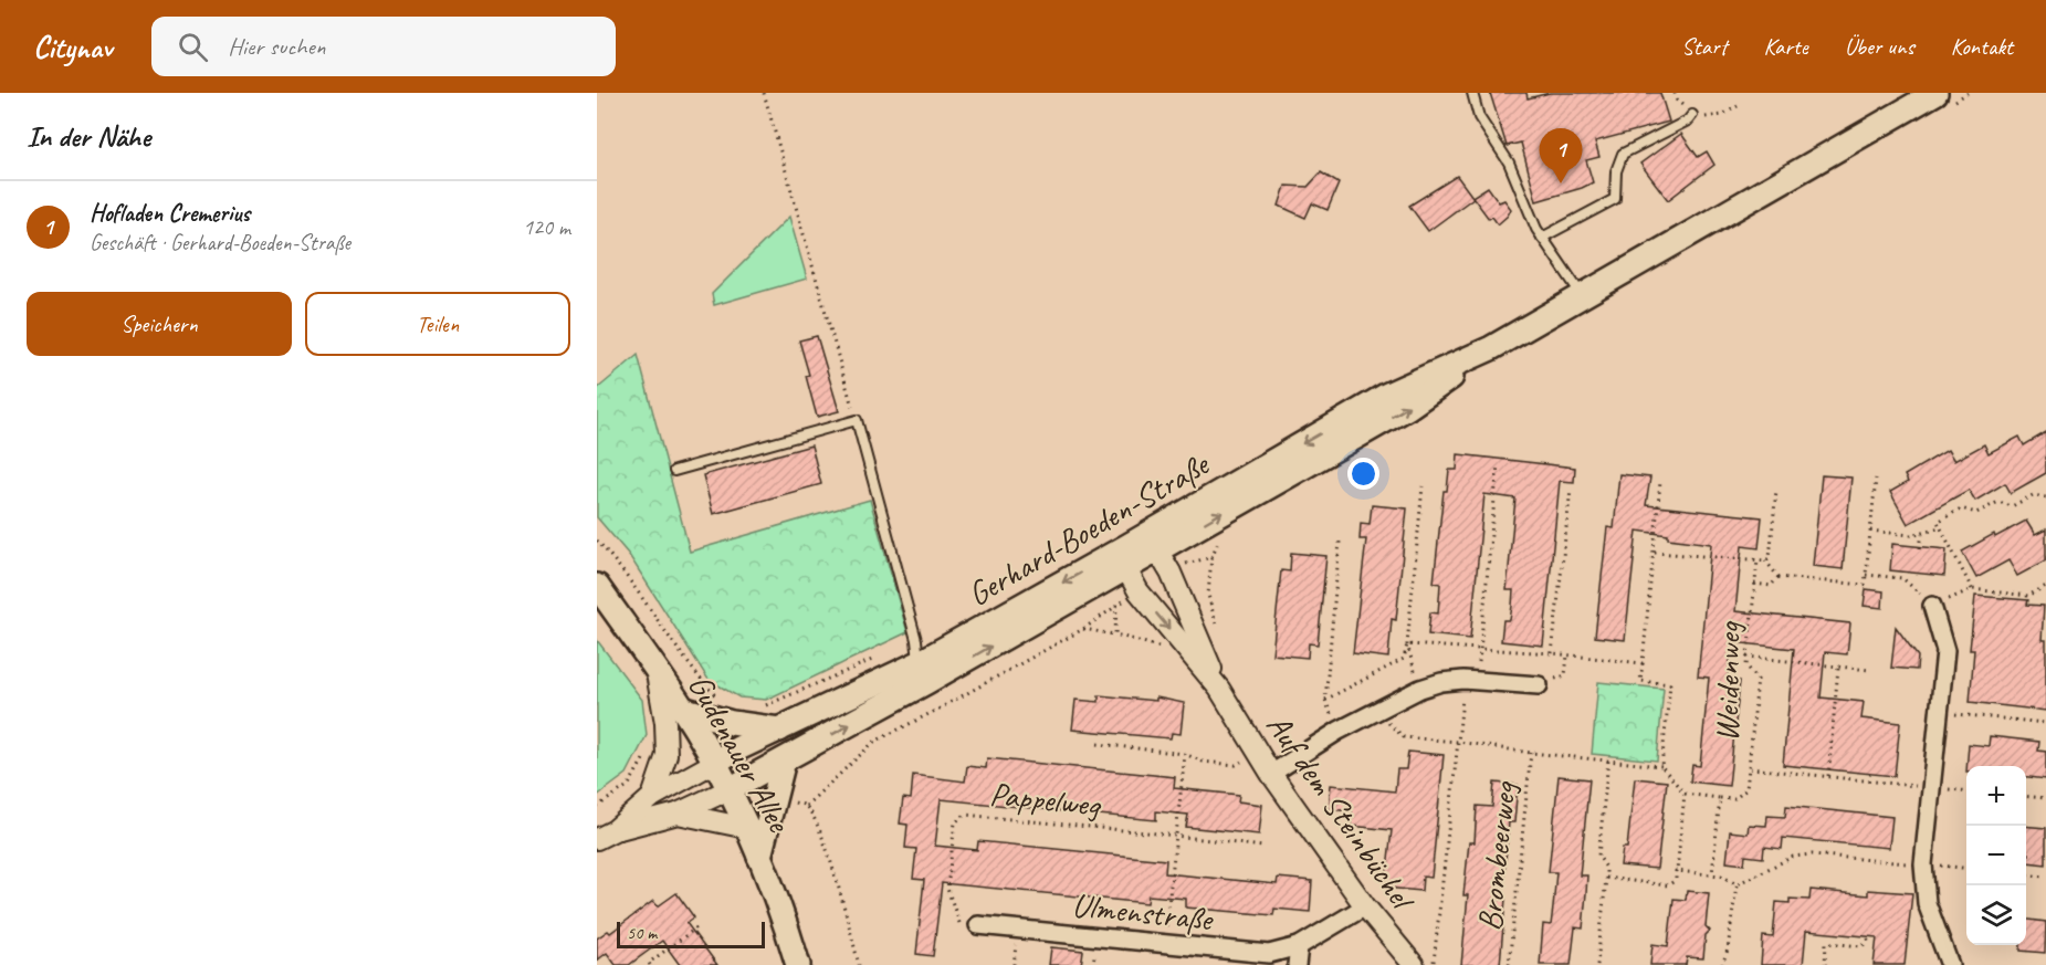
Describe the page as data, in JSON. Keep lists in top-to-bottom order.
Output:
{
  "streets": {
    "main road": ["Gerhard-Boeden-Straße", "Gudenauer Allee"],
    "street": ["Auf dem Steinbüchel", "Ulmenstraße"],
    "path": ["Weidenweg", "Pappelweg", "Brombeerweg"]
  },
  "crossings": [
    ["Gerhard-Boeden-Straße", "Gudenauer Allee"],
    ["Gerhard-Boeden-Straße", "Auf dem Steinbüchel"],
    ["Weidenweg", "Brombeerweg"],
    ["Pappelweg", "Auf dem Steinbüchel"],
    ["Pappelweg", "Ulmenstraße"],
    ["Auf dem Steinbüchel", "Ulmenstraße"]
  ],
  "scale_bar": "50 m",
  "page": {
    "header": "Citynav",
    "search": "Hier suchen",
    "nav": [
      "Start",
      "Karte",
      "Über uns",
      "Kontakt"
    ],
    "heading": "In der Nähe",
    "pins": "1",
    "list": [
      {
        "mark": "1",
        "name": "Hofladen Cremerius",
        "note": "Geschäft · Gerhard-Boeden-Straße",
        "value": "120 m"
      }
    ],
    "buttons": ["Speichern", "Teilen"],
    "map_buttons": ["+", "−"],
    "scale": "50 m"
  }
}
